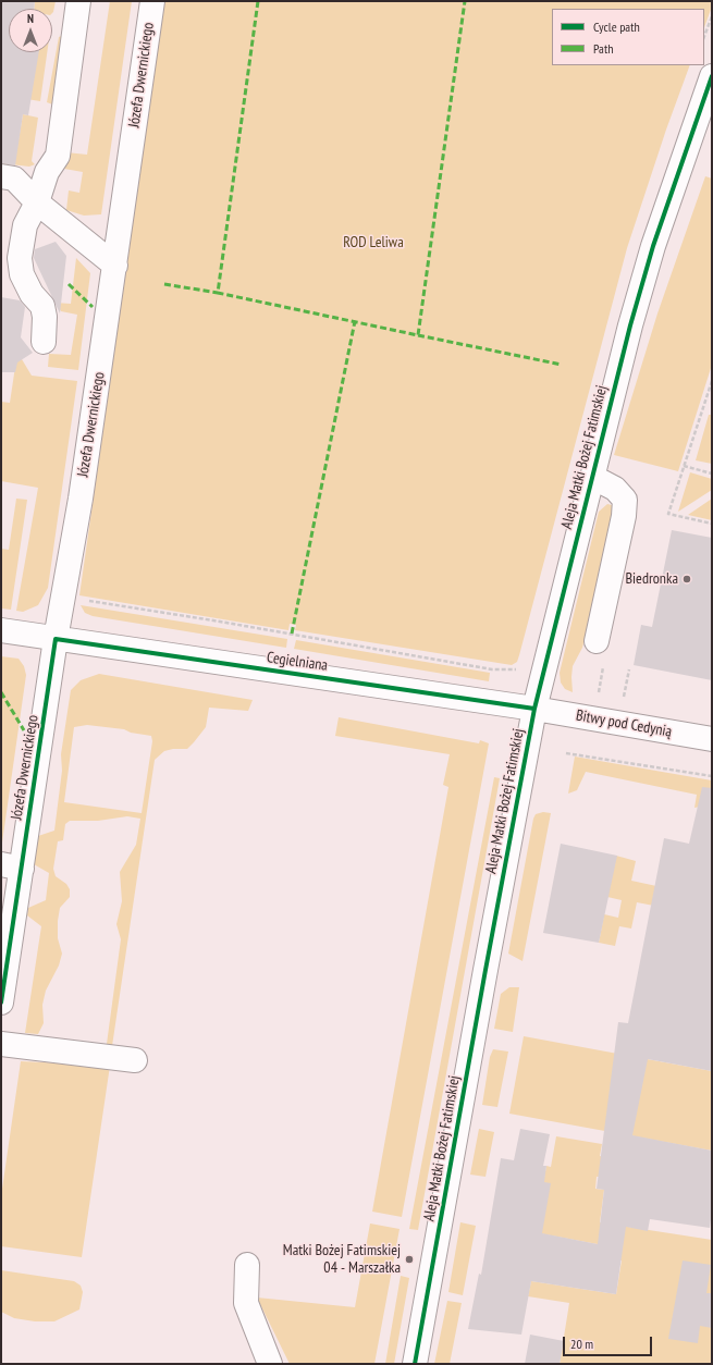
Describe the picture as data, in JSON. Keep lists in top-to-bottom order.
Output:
{
  "streets": {
    "street": [
      "Józefa Dwernickiego",
      "Aleja Matki Bożej Fatimskiej",
      "Cegielniana",
      "Bitwy pod Cedynią"
    ]
  },
  "crossings": [
    ["Józefa Dwernickiego", "Cegielniana"],
    ["Aleja Matki Bożej Fatimskiej", "Cegielniana"],
    ["Aleja Matki Bożej Fatimskiej", "Bitwy pod Cedynią"],
    ["Cegielniana", "Bitwy pod Cedynią"]
  ],
  "parks": ["ROD Leliwa"],
  "places": ["Biedronka", "Matki Bożej Fatimskiej 04 - Marszałka"],
  "legend": ["Cycle path", "Path"],
  "scale_bar": "20 m",
  "north": "top"
}
